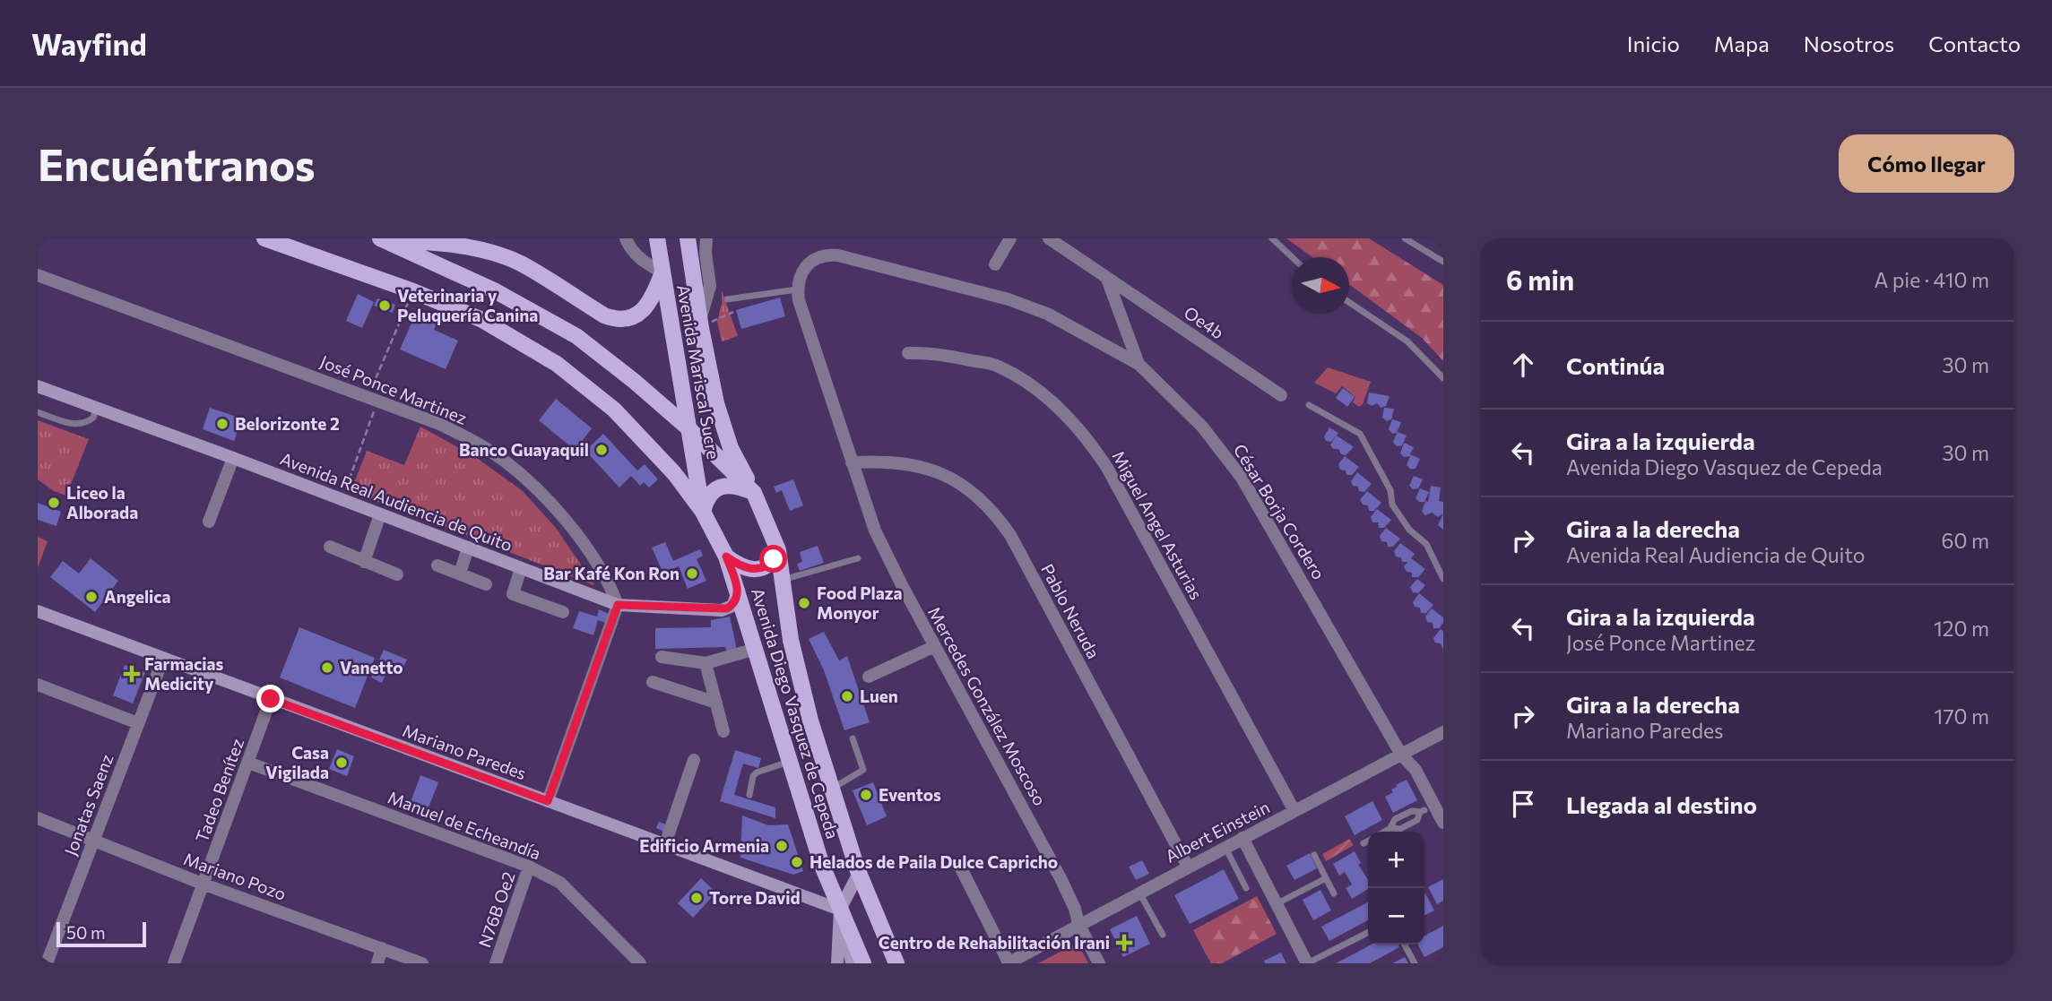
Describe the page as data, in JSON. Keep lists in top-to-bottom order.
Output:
{
  "streets": {
    "main road": [
      "Avenida Mariscal Sucre",
      "Avenida Real Audiencia de Quito",
      "Avenida Diego Vasquez de Cepeda",
      "Mariano Paredes"
    ],
    "street": [
      "Oe4b",
      "José Ponce Martinez",
      "César Borja Cordero",
      "Miguel Angel Asturias",
      "Pablo Neruda",
      "Mercedes González Moscoso",
      "Tadeo Benítez",
      "Jonatas Saenz",
      "Manuel de Echeandía",
      "Albert Einstein",
      "Mariano Pozo",
      "N76B Oe2"
    ]
  },
  "crossings": [
    ["Avenida Mariscal Sucre", "Avenida Diego Vasquez de Cepeda"],
    ["José Ponce Martinez", "Avenida Real Audiencia de Quito"],
    ["Avenida Real Audiencia de Quito", "Avenida Diego Vasquez de Cepeda"],
    ["César Borja Cordero", "Albert Einstein"],
    ["Miguel Angel Asturias", "Albert Einstein"],
    ["Pablo Neruda", "Mercedes González Moscoso"],
    ["Pablo Neruda", "Albert Einstein"],
    ["Mercedes González Moscoso", "Albert Einstein"],
    ["Avenida Diego Vasquez de Cepeda", "Mariano Paredes"],
    ["Mariano Paredes", "Tadeo Benítez"],
    ["Mariano Paredes", "Jonatas Saenz"],
    ["Tadeo Benítez", "Manuel de Echeandía"],
    ["Tadeo Benítez", "Mariano Pozo"],
    ["Jonatas Saenz", "Mariano Pozo"],
    ["Manuel de Echeandía", "N76B Oe2"]
  ],
  "places": {
    "other": [
      "Veterinaria y Peluquería Canina",
      "Belorizonte 2",
      "Banco Guayaquil",
      "Liceo la Alborada",
      "Bar Kafé Kon Ron",
      "Angelica",
      "Food Plaza Monyor",
      "Vanetto",
      "Luen",
      "Casa Vigilada",
      "Eventos",
      "Edificio Armenia",
      "Helados de Paila Dulce Capricho",
      "Torre David"
    ],
    "health": ["Farmacias Medicity", "Centro de Rehabilitación Irani"]
  },
  "scale_bar": "50 m",
  "north": "right",
  "page": {
    "header": "Wayfind",
    "nav": [
      "Inicio",
      "Mapa",
      "Nosotros",
      "Contacto"
    ],
    "buttons": "Cómo llegar",
    "title": "Encuéntranos",
    "heading": ["6 min", "A pie · 410 m"],
    "list": [
      ["Continúa", "30 m"],
      ["Gira a la izquierda", "Avenida Diego Vasquez de Cepeda", "30 m"],
      ["Gira a la derecha", "Avenida Real Audiencia de Quito", "60 m"],
      ["Gira a la izquierda", "José Ponce Martinez", "120 m"],
      ["Gira a la derecha", "Mariano Paredes", "170 m"],
      "Llegada al destino"
    ],
    "map_buttons": ["+", "−"],
    "scale": "50 m"
  }
}
